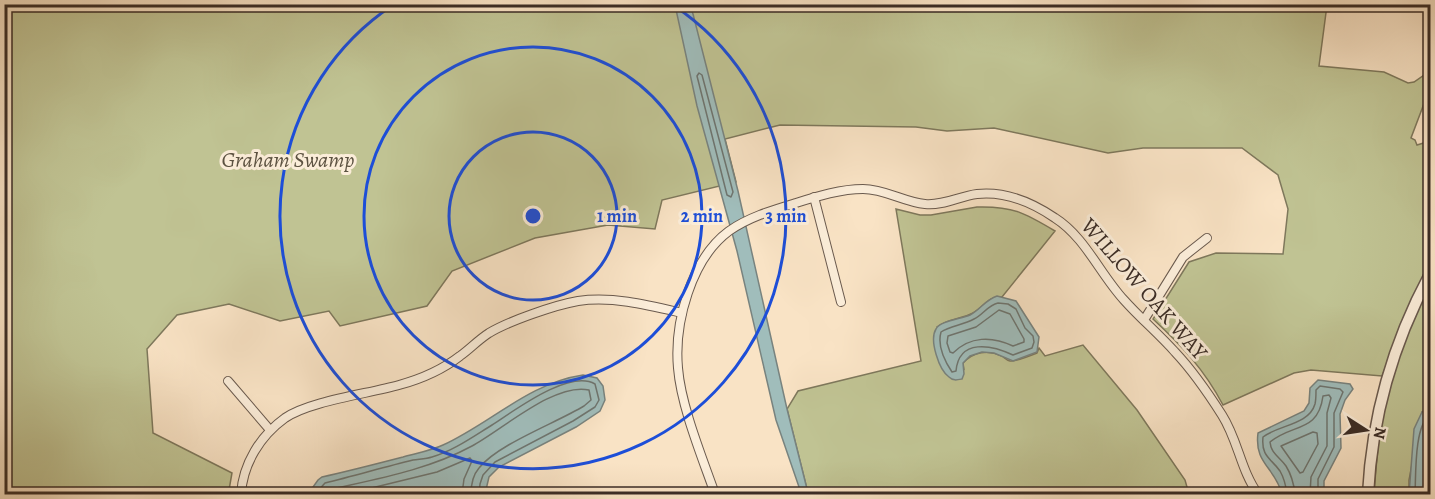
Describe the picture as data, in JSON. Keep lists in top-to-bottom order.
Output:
{
  "streets": {
    "street": ["WILLOW OAK WAY"]
  },
  "parks": ["Graham Swamp"],
  "north": "right",
  "rings": ["1 min", "2 min", "3 min"]
}
